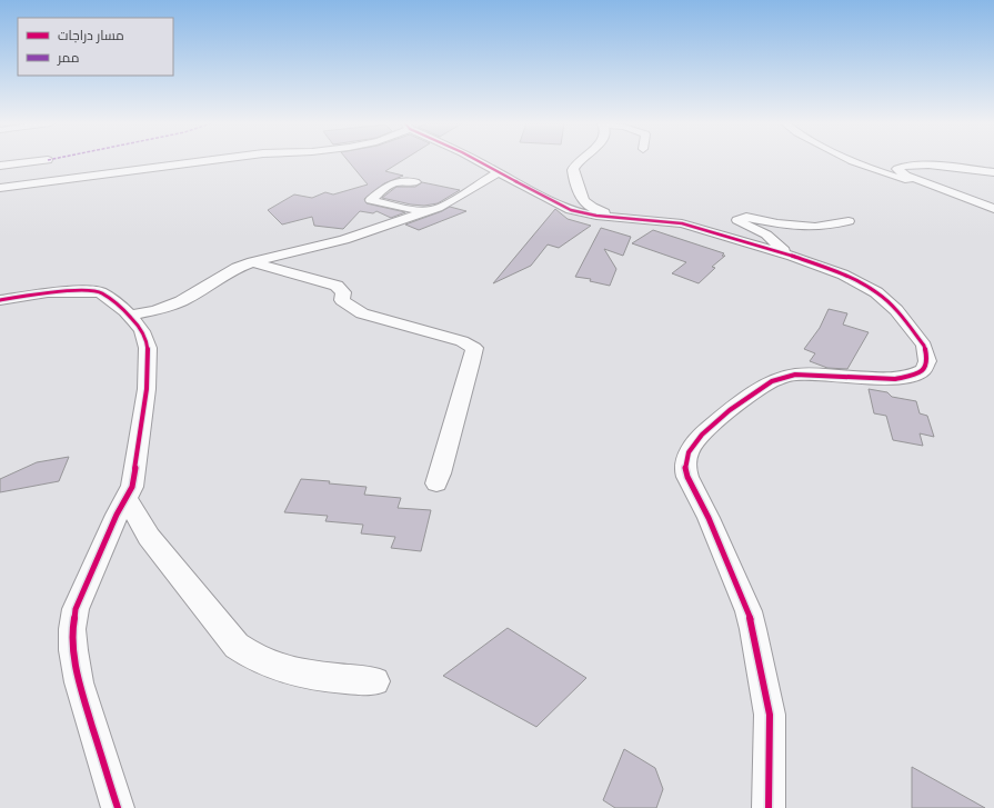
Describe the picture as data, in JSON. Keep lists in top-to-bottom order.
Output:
{
  "legend": ["مسار دراجات", "ممر"]
}
